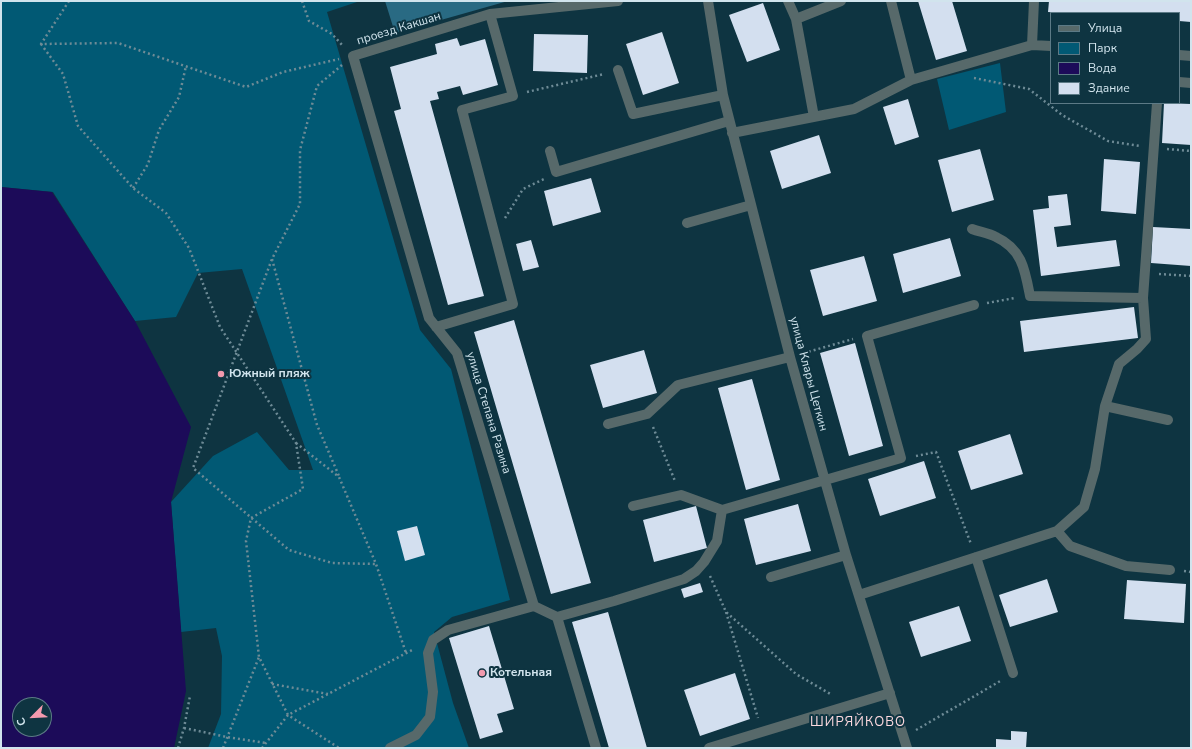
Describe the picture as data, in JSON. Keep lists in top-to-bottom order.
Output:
{
  "streets": {
    "street": ["проезд Какшан", "улица Клары Цеткин", "улица Степана Разина"]
  },
  "crossings": [
    ["проезд Какшан", "улица Степана Разина"]
  ],
  "districts": ["ШИРЯЙКОВО"],
  "places": ["Южный пляж", "Котельная"],
  "legend": [
    "Улица",
    "Парк",
    "Вода",
    "Здание"
  ],
  "north": "bottom left"
}
